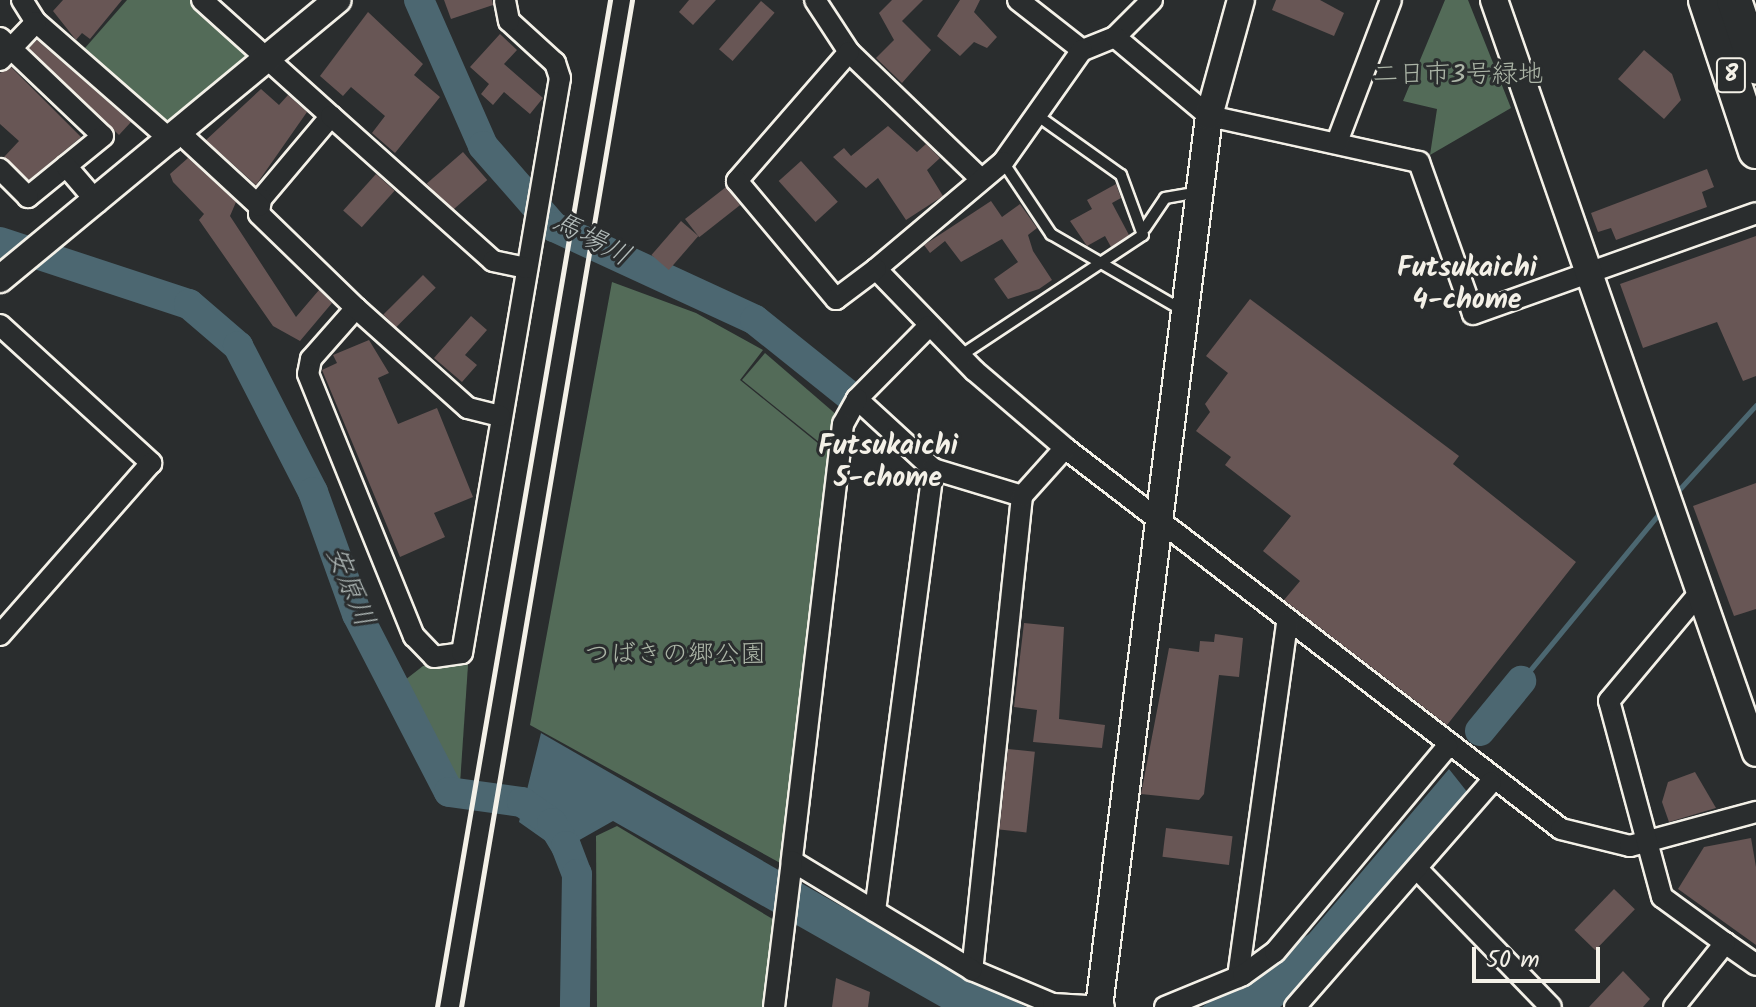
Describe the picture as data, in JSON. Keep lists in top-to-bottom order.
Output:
{
  "streets": {
    "highway": ["8"]
  },
  "districts": ["Futsukaichi 4-chome", "Futsukaichi 5-chome"],
  "water": ["馬場川", "安原川"],
  "parks": ["二日市3号緑地", "つばきの郷公園"],
  "scale_bar": "50 m"
}
